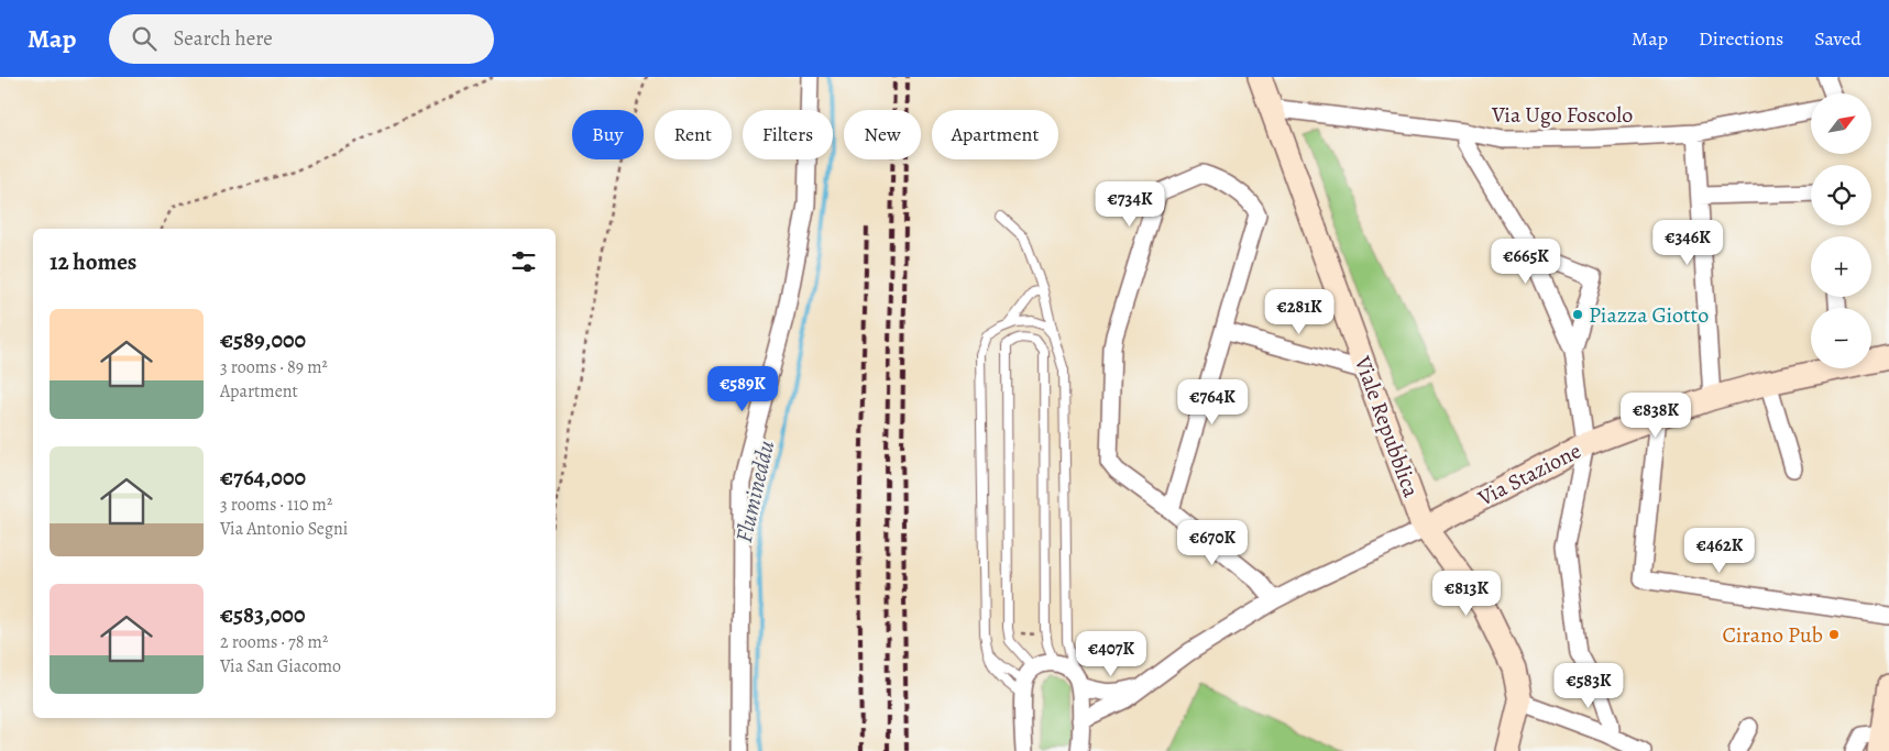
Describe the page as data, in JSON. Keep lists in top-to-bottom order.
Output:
{
  "streets": {
    "main road": ["Viale Repubblica", "Via Stazione"],
    "street": ["Via Ugo Foscolo"]
  },
  "crossings": [
    ["Via Ugo Foscolo", "Viale Repubblica"],
    ["Viale Repubblica", "Via Stazione"]
  ],
  "water": ["Flumineddu"],
  "places": ["Piazza Giotto", "Cirano Pub"],
  "north": "top right",
  "page": {
    "header": "Map",
    "search": "Search here",
    "nav": ["Map", "Directions", "Saved"],
    "map_buttons": ["+", "−"],
    "chip": [
      "Buy",
      "Rent",
      "Filters",
      "New",
      "Apartment"
    ],
    "price": [
      "€734K",
      "€346K",
      "€665K",
      "€281K",
      "€589K",
      "€764K",
      "€838K",
      "€670K",
      "€462K",
      "€813K",
      "€407K",
      "€583K"
    ],
    "heading": "12 homes",
    "list": [
      {
        "name": "€589,000",
        "note": "3 rooms · 89 m² · Apartment"
      },
      {
        "name": "€764,000",
        "note": "3 rooms · 110 m² · Via Antonio Segni"
      },
      {
        "name": "€583,000",
        "note": "2 rooms · 78 m² · Via San Giacomo"
      }
    ]
  }
}
